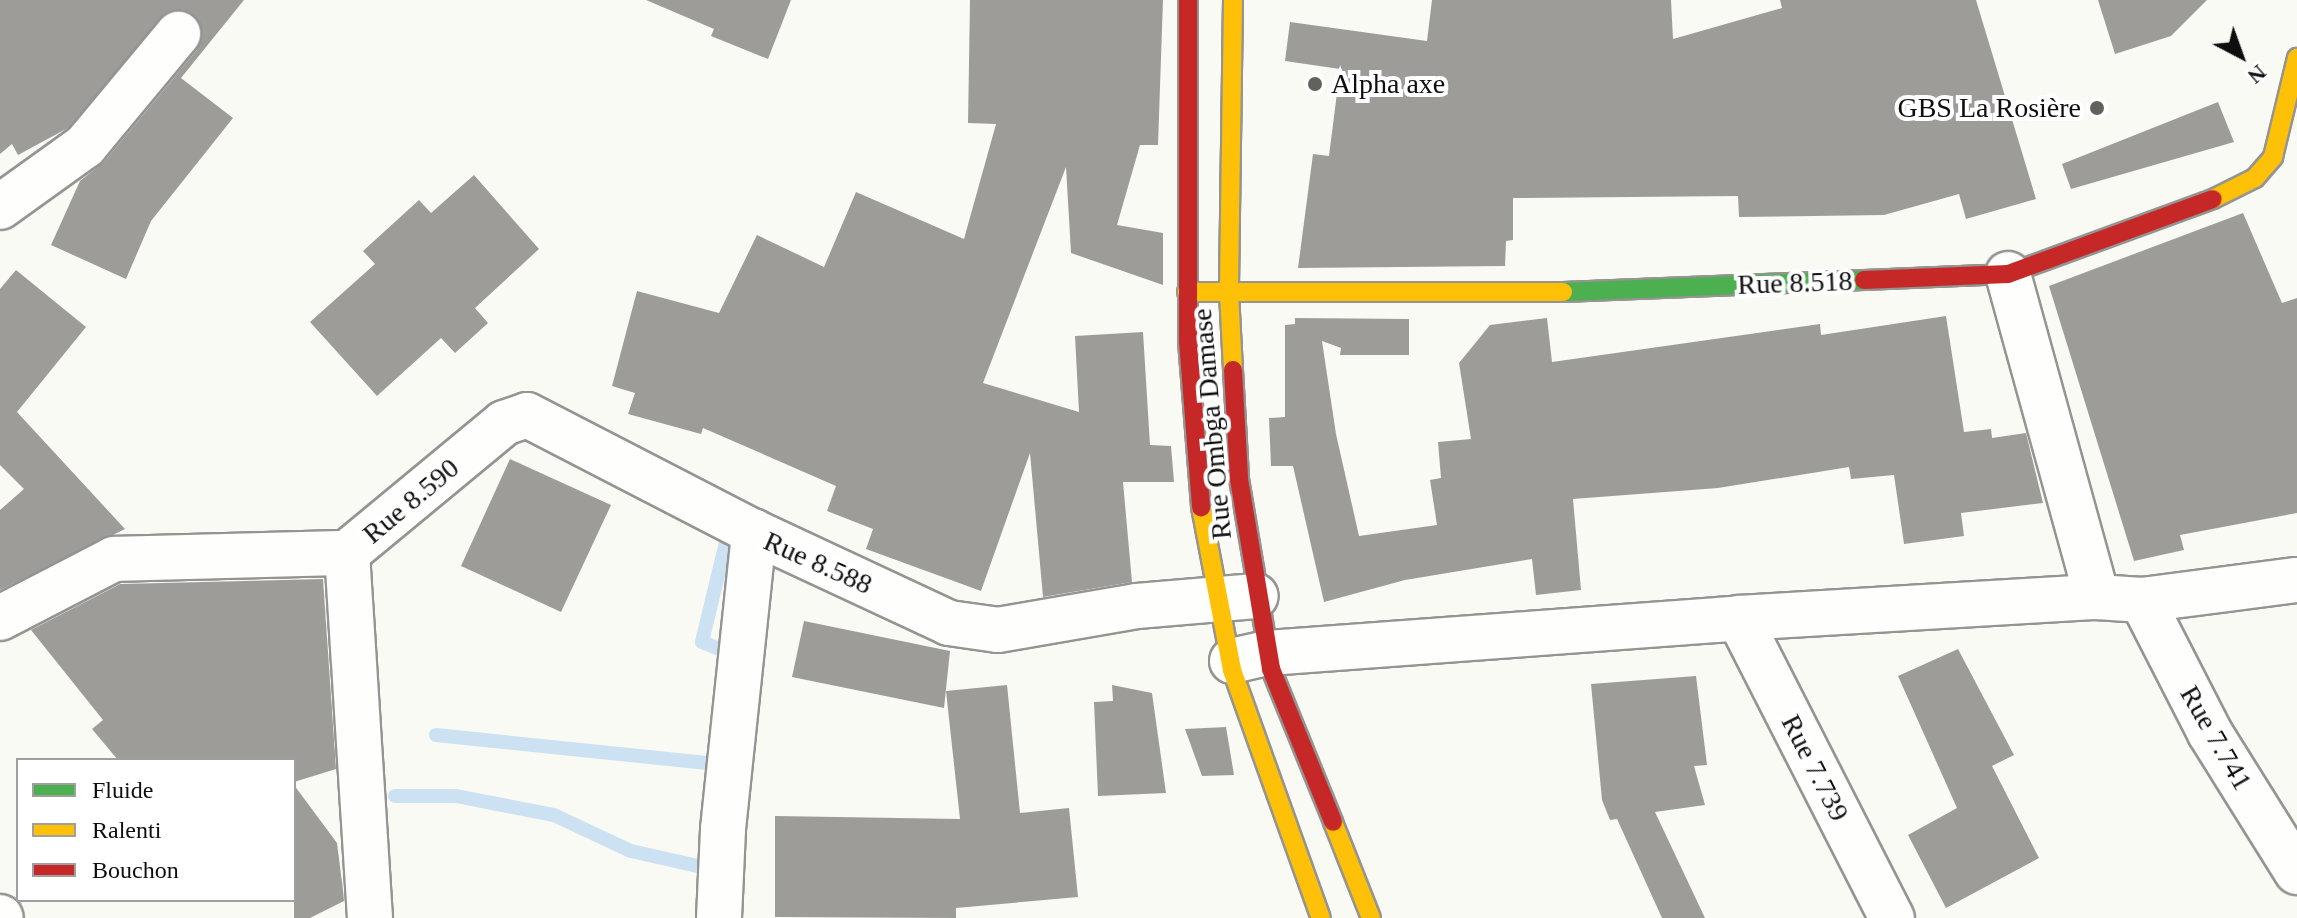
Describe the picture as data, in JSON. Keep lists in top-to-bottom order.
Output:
{
  "streets": {
    "main road": ["Rue 8.518", "Rue Ombga Damase"],
    "street": [
      "Rue 8.590",
      "Rue 8.588",
      "Rue 7.741",
      "Rue 7.739"
    ]
  },
  "crossings": [
    ["Rue 8.518", "Rue Ombga Damase"],
    ["Rue Ombga Damase", "Rue 8.588"],
    ["Rue 8.590", "Rue 8.588"]
  ],
  "places": ["Alpha axe", "GBS La Rosière"],
  "legend": ["Fluide", "Ralenti", "Bouchon"],
  "north": "bottom right"
}
